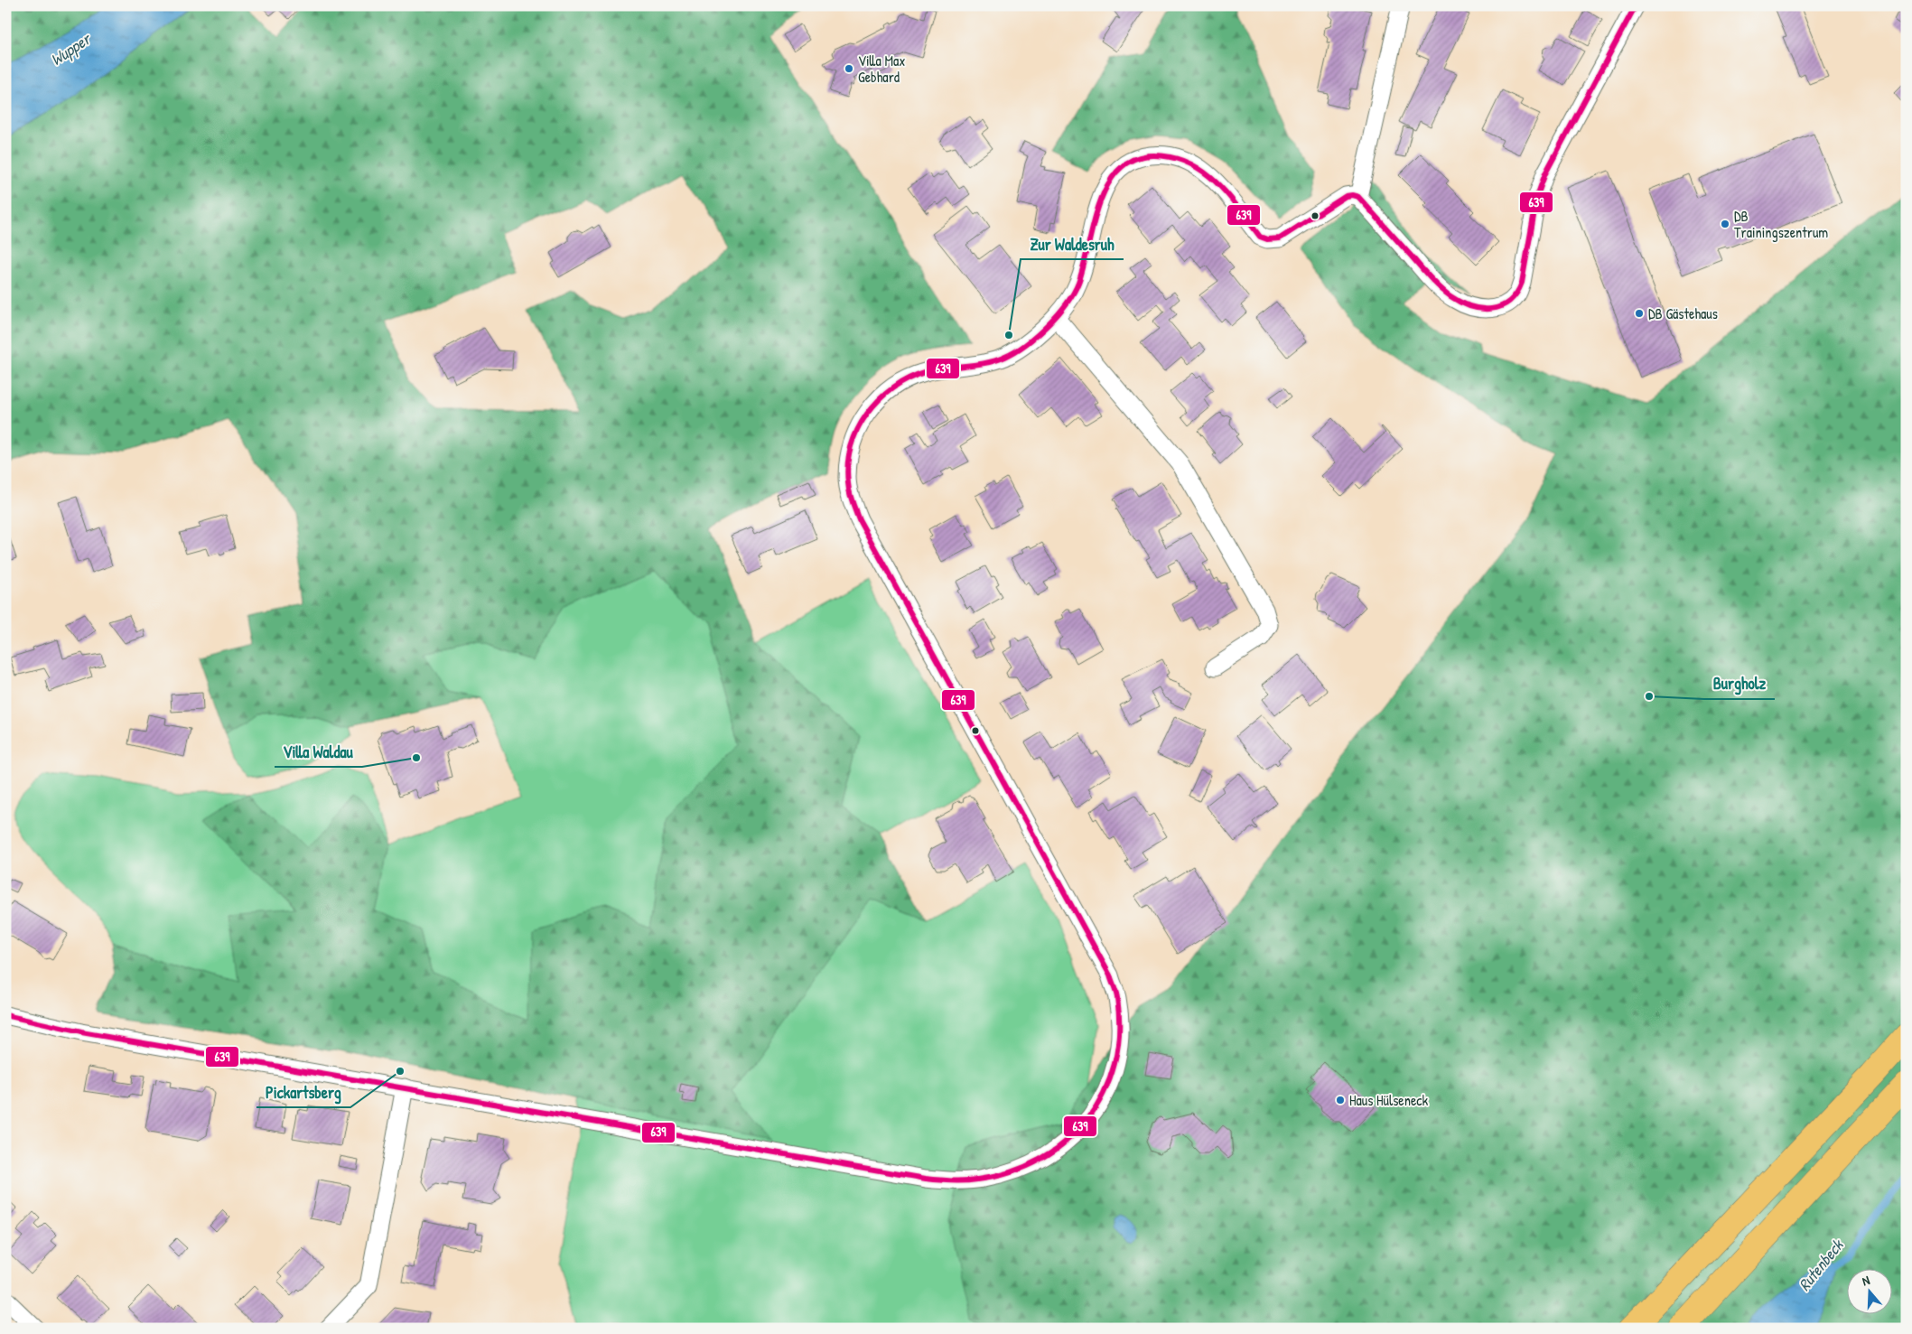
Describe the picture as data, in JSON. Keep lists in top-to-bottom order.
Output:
{
  "water": ["Wupper", "Rutenbeck"],
  "places": [
    "Villa Max Gebhard",
    "DB Trainingszentrum",
    "DB Gästehaus",
    "Zur Waldesruh",
    "Burgholz",
    "Villa Waldau",
    "Pickartsberg",
    "Haus Hülseneck"
  ],
  "lines": ["transit line 639"],
  "north": "top"
}
